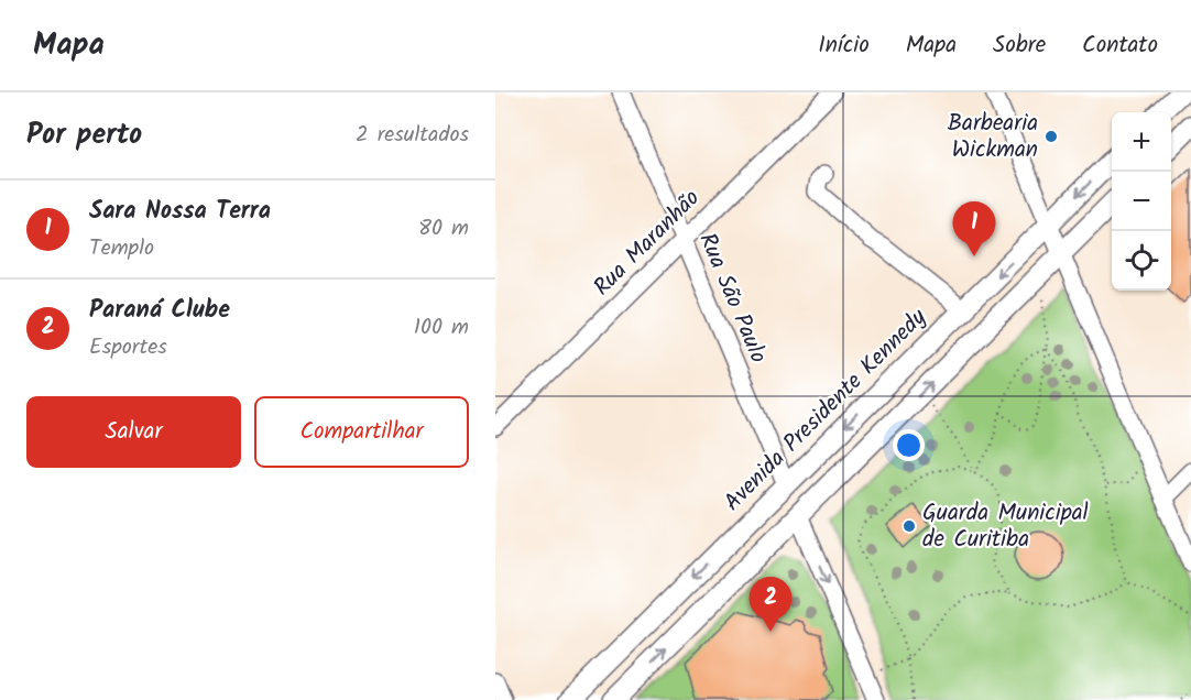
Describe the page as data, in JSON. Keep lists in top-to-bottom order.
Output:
{
  "streets": {
    "main road": ["Avenida Presidente Kennedy"],
    "street": ["Rua Maranhão", "Rua São Paulo"]
  },
  "crossings": [
    ["Rua Maranhão", "Rua São Paulo"],
    ["Rua São Paulo", "Avenida Presidente Kennedy"]
  ],
  "places": ["Barbearia Wickman", "Guarda Municipal de Curitiba"],
  "page": {
    "header": "Mapa",
    "nav": [
      "Início",
      "Mapa",
      "Sobre",
      "Contato"
    ],
    "heading": ["Por perto", "2 resultados"],
    "map_buttons": ["+", "−"],
    "list": [
      {
        "mark": "1",
        "name": "Sara Nossa Terra",
        "note": "Templo",
        "value": "80 m"
      },
      {
        "mark": "2",
        "name": "Paraná Clube",
        "note": "Esportes",
        "value": "100 m"
      }
    ],
    "pins": ["1", "2"],
    "buttons": ["Salvar", "Compartilhar"]
  }
}
